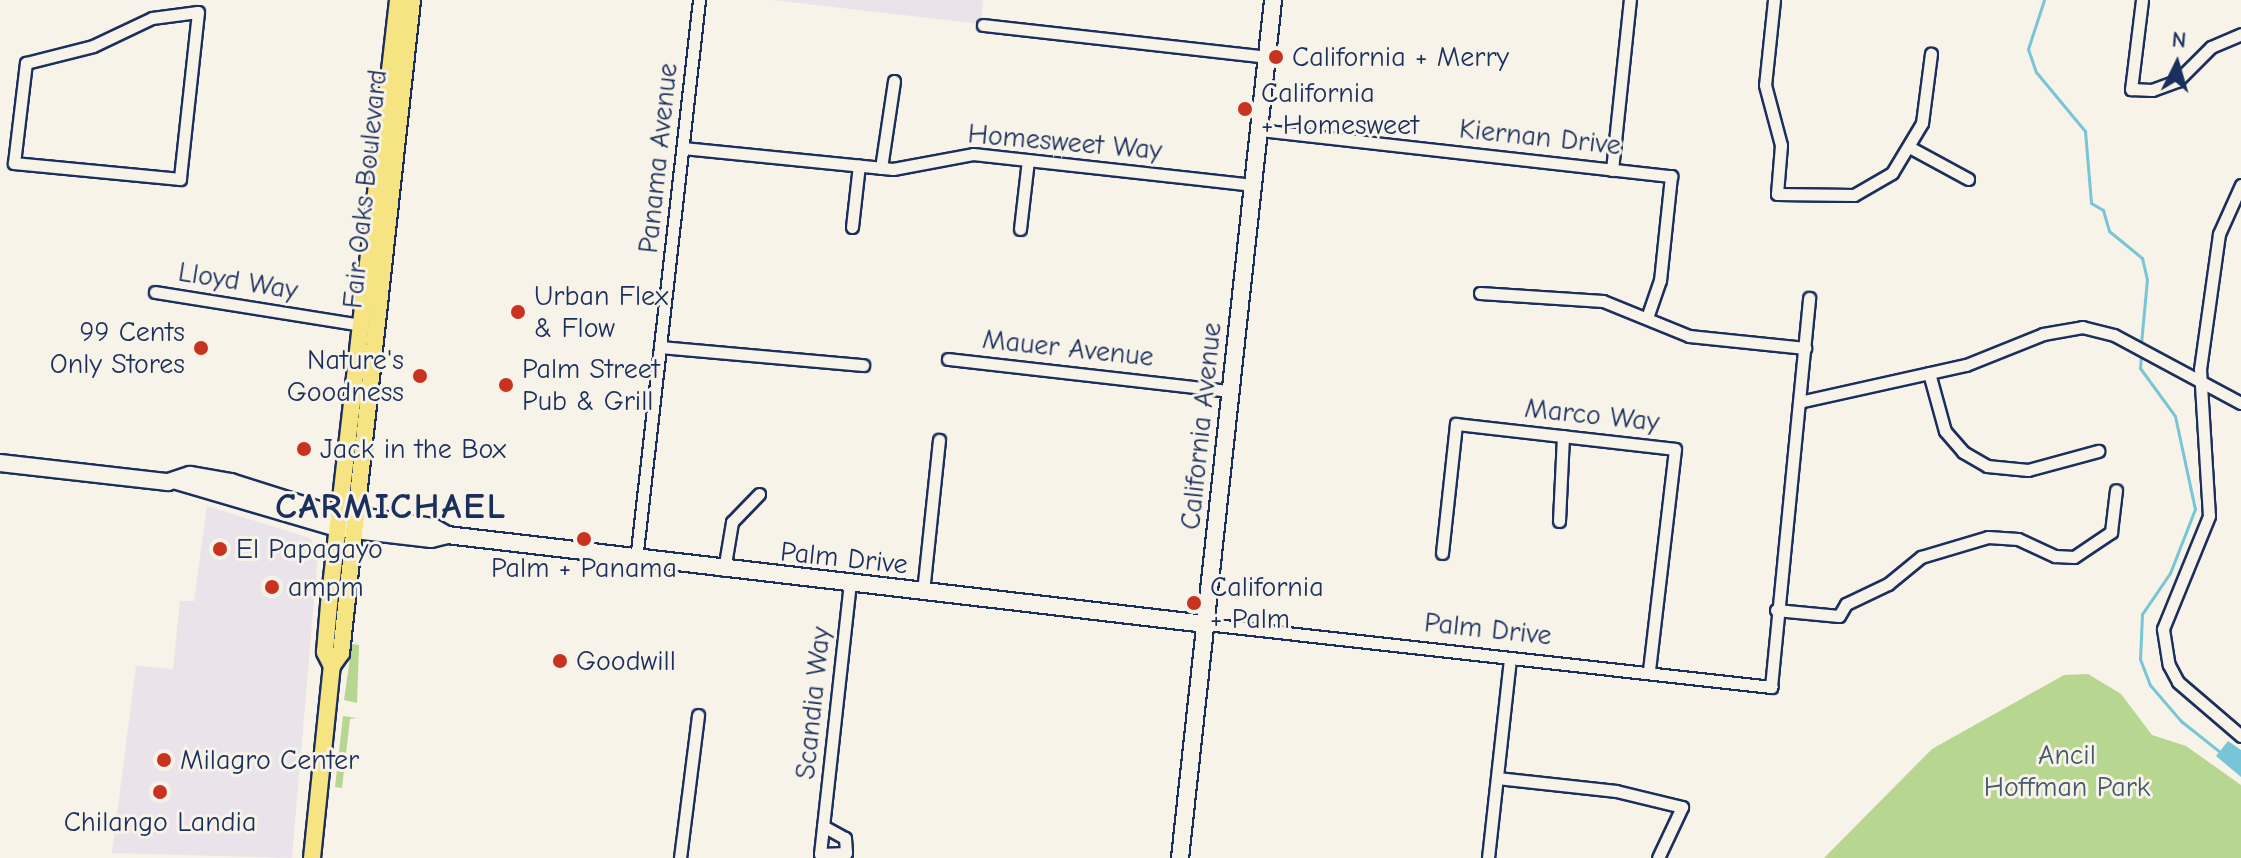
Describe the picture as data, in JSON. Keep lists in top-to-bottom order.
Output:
{
  "streets": {
    "main road": ["Fair Oaks Boulevard"],
    "street": [
      "Kiernan Drive",
      "Homesweet Way",
      "Panama Avenue",
      "Lloyd Way",
      "Mauer Avenue",
      "Marco Way",
      "California Avenue",
      "Palm Drive",
      "Scandia Way"
    ]
  },
  "crossings": [
    ["Kiernan Drive", "California Avenue"],
    ["Homesweet Way", "Panama Avenue"],
    ["Homesweet Way", "California Avenue"],
    ["Panama Avenue", "Palm Drive"],
    ["Fair Oaks Boulevard", "Lloyd Way"],
    ["Fair Oaks Boulevard", "Palm Drive"],
    ["Mauer Avenue", "California Avenue"],
    ["Marco Way", "Palm Drive"],
    ["California Avenue", "Palm Drive"],
    ["Palm Drive", "Scandia Way"]
  ],
  "districts": ["CARMICHAEL"],
  "parks": ["Ancil Hoffman Park"],
  "places": [
    "California + Merry",
    "California + Homesweet",
    "Urban Flex & Flow",
    "99 Cents Only Stores",
    "Nature's Goodness",
    "Palm Street Pub & Grill",
    "Jack in the Box",
    "Palm + Panama",
    "El Papagayo",
    "ampm",
    "California + Palm",
    "Goodwill",
    "Milagro Center",
    "Chilango Landia"
  ],
  "north": "top"
}
